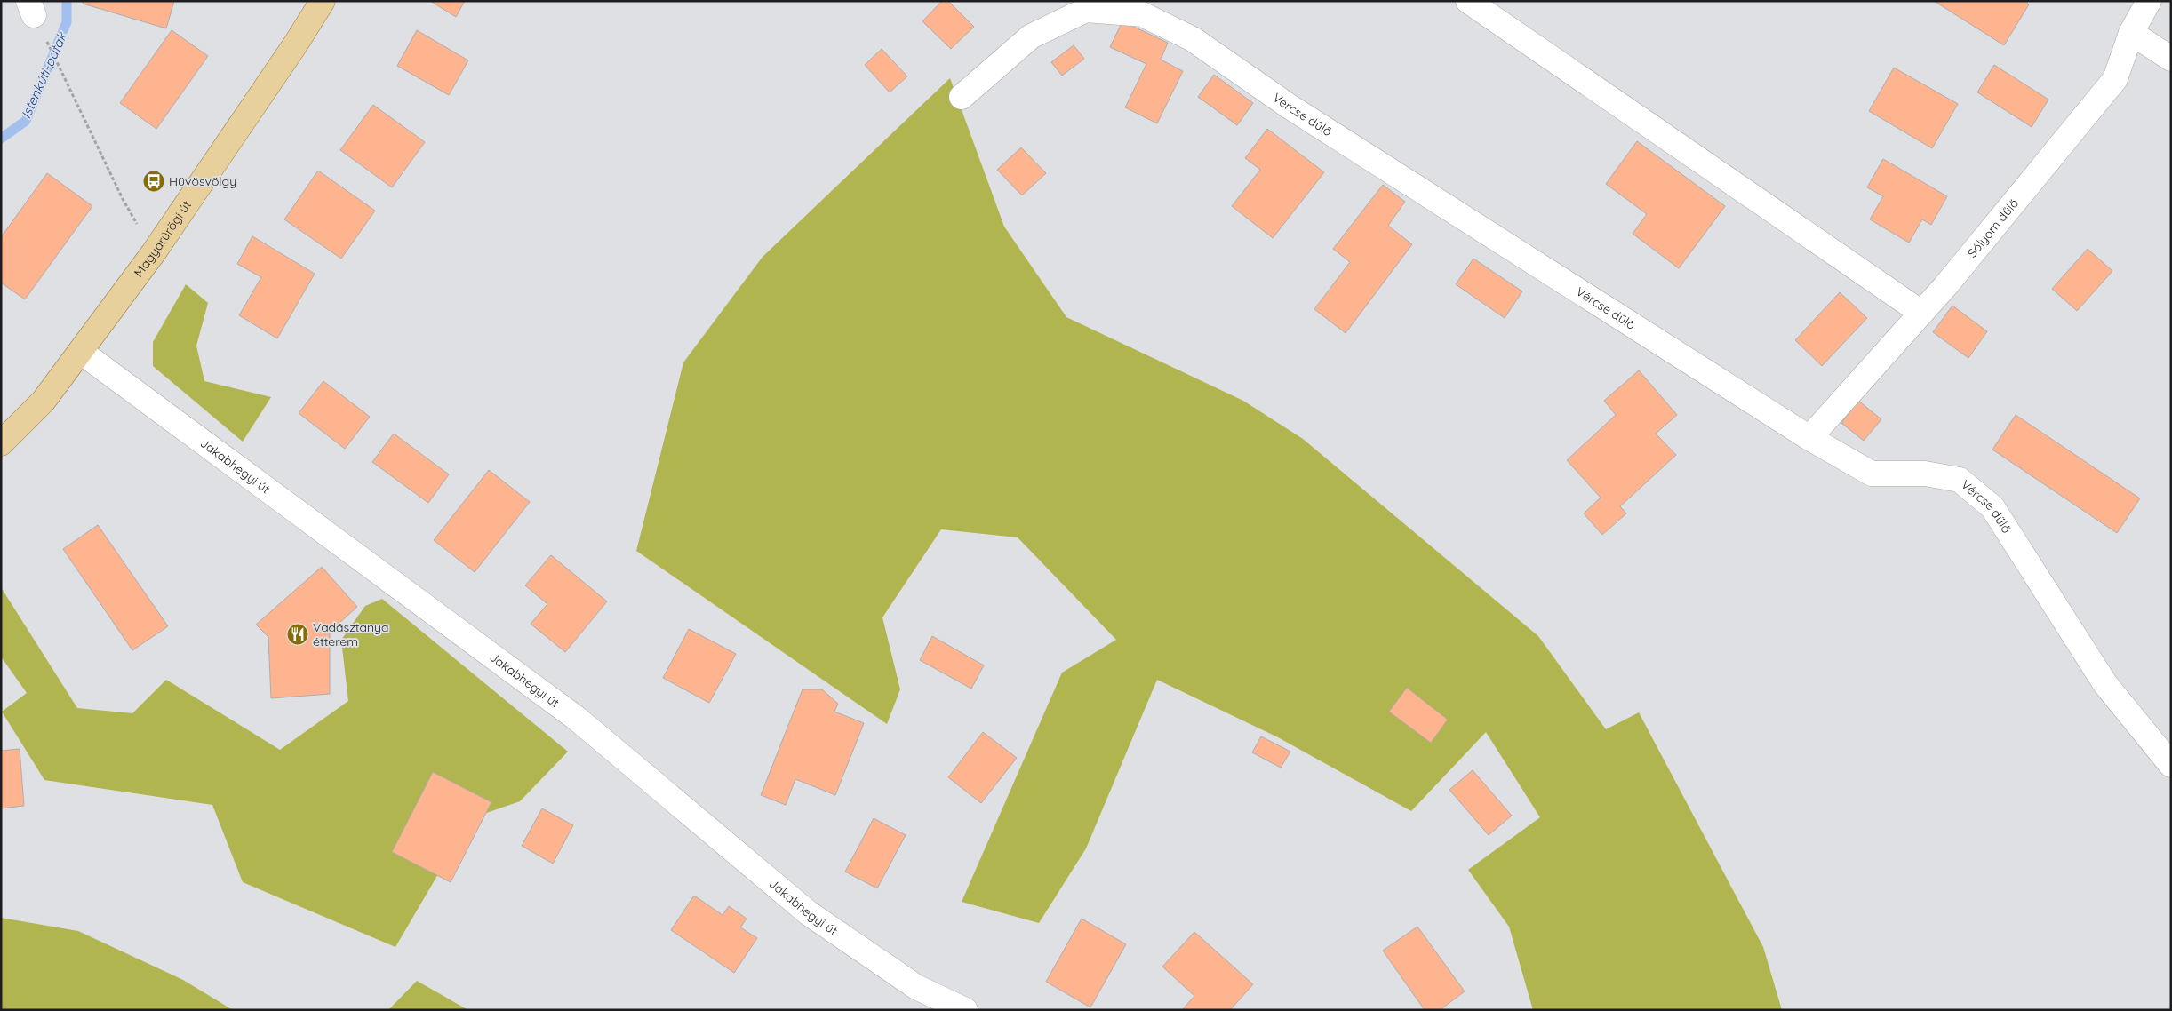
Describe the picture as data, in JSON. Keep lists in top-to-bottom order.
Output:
{
  "streets": {
    "main road": ["Magyarürögi út"],
    "street": ["Vércse dűlő", "Sólyom dűlő", "Jakabhegyi út"]
  },
  "crossings": [
    ["Vércse dűlő", "Sólyom dűlő"],
    ["Magyarürögi út", "Jakabhegyi út"]
  ],
  "water": ["Istenkúti-patak"],
  "places": {
    "bus stop": ["Hűvösvölgy"],
    "restaurant": ["Vadásztanya étterem"]
  }
}
